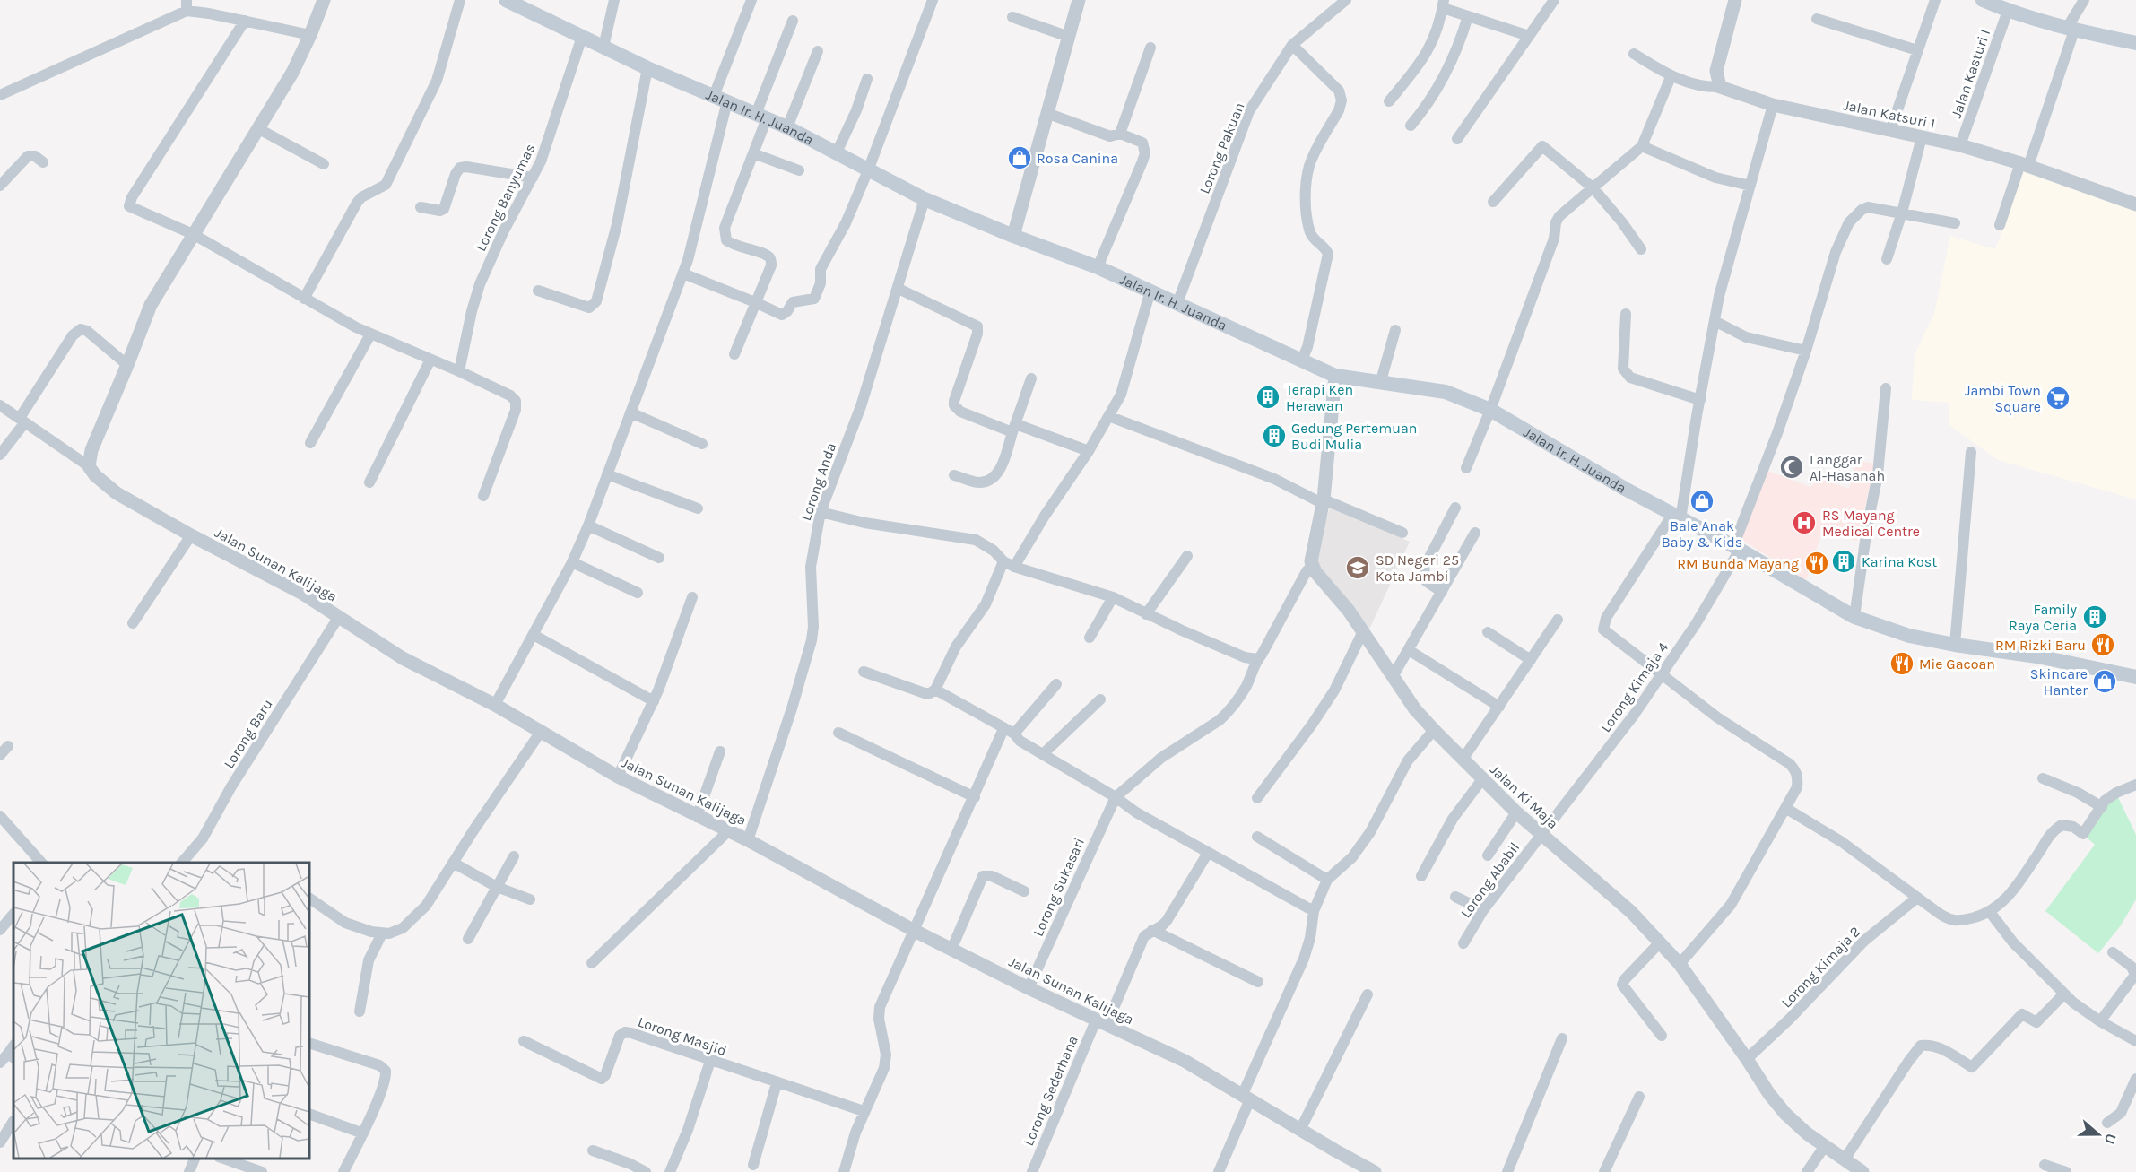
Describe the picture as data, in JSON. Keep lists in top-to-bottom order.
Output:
{
  "streets": {
    "main road": ["Jalan Ir. H. Juanda"],
    "street": [
      "Jalan Kasturi I",
      "Jalan Katsuri 1",
      "Lorong Pakuan",
      "Lorong Banyumas",
      "Lorong Anda",
      "Jalan Sunan Kalijaga",
      "Lorong Kimaja 4",
      "Lorong Baru",
      "Jalan Ki Maja",
      "Lorong Ababil",
      "Lorong Sukasari",
      "Lorong Kimaja 2",
      "Lorong Masjid",
      "Lorong Sederhana"
    ]
  },
  "crossings": [
    ["Jalan Kasturi I", "Jalan Katsuri 1"],
    ["Jalan Ir. H. Juanda", "Lorong Pakuan"],
    ["Jalan Ir. H. Juanda", "Lorong Banyumas"],
    ["Jalan Ir. H. Juanda", "Lorong Anda"],
    ["Jalan Ir. H. Juanda", "Lorong Kimaja 4"],
    ["Lorong Anda", "Jalan Sunan Kalijaga"],
    ["Jalan Sunan Kalijaga", "Lorong Baru"],
    ["Jalan Sunan Kalijaga", "Lorong Sukasari"],
    ["Jalan Sunan Kalijaga", "Lorong Sederhana"],
    ["Lorong Kimaja 4", "Jalan Ki Maja"],
    ["Lorong Kimaja 4", "Lorong Ababil"],
    ["Jalan Ki Maja", "Lorong Ababil"],
    ["Jalan Ki Maja", "Lorong Kimaja 2"]
  ],
  "places": {
    "shop": ["Rosa Canina", "Bale Anak Baby & Kids", "Skincare Hanter"],
    "building": [
      "Terapi Ken Herawan",
      "Gedung Pertemuan Budi Mulia",
      "Karina Kost",
      "Family Raya Ceria"
    ],
    "supermarket": ["Jambi Town Square"],
    "mosque": ["Langgar Al-Hasanah"],
    "hospital": ["RS Mayang Medical Centre"],
    "restaurant": ["RM Bunda Mayang", "RM Rizki Baru", "Mie Gacoan"],
    "school or university": ["SD Negeri 25 Kota Jambi"]
  },
  "north": "right"
}
